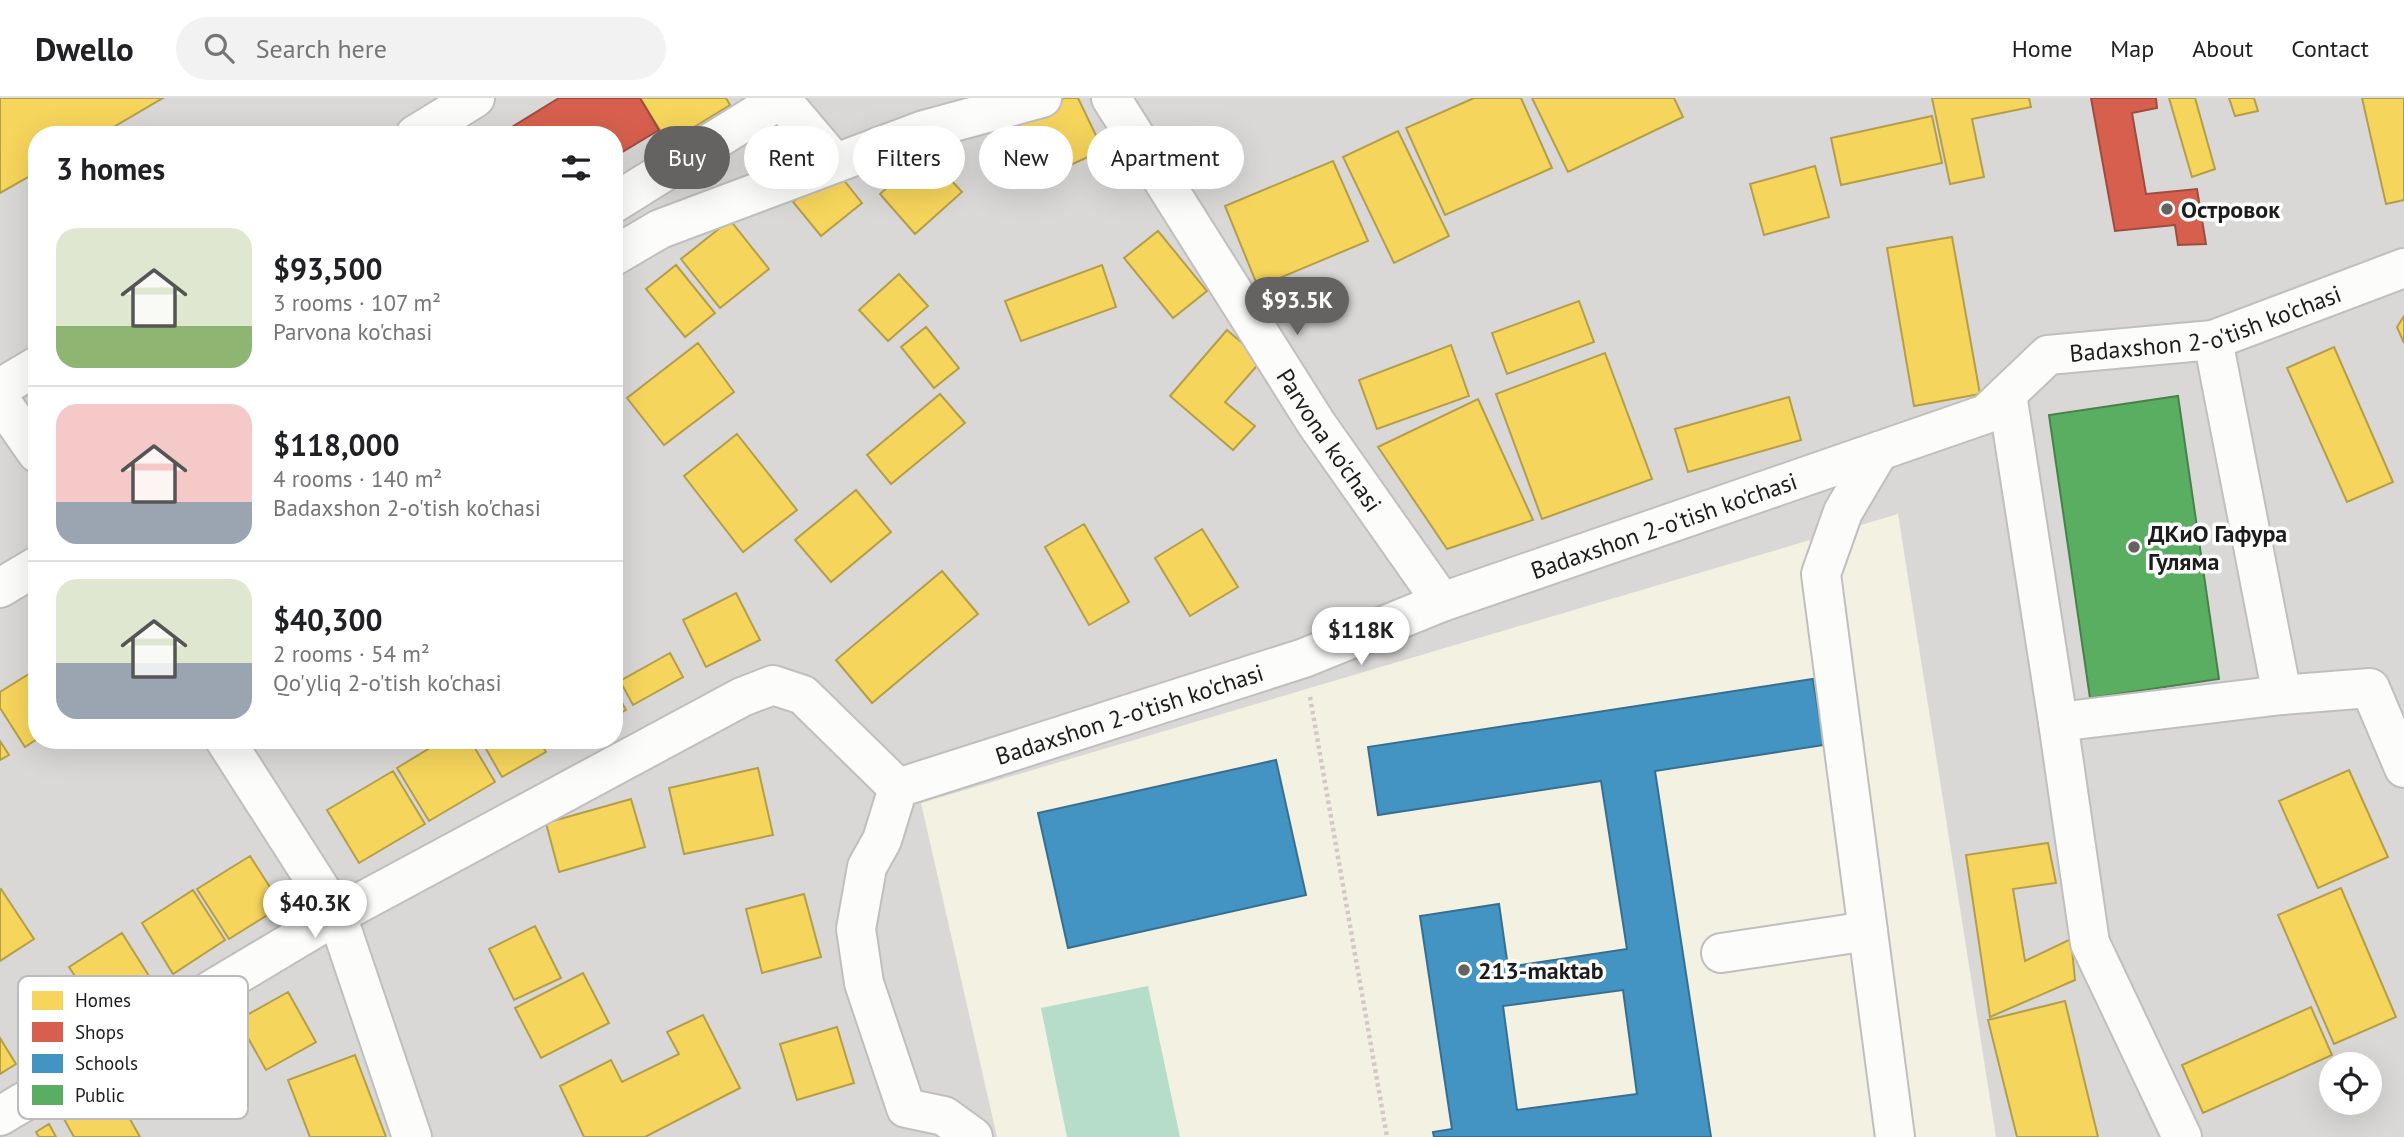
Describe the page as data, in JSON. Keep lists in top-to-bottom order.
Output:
{
  "streets": {
    "street": ["Badaxshon 2-o'tish ko'chasi", "Parvona ko'chasi"]
  },
  "crossings": [
    ["Badaxshon 2-o'tish ko'chasi", "Parvona ko'chasi"]
  ],
  "places": ["Островок", "ДКиО Гафура Гуляма", "213-maktab"],
  "legend": [
    "Homes",
    "Shops",
    "Schools",
    "Public"
  ],
  "page": {
    "header": "Dwello",
    "search": "Search here",
    "nav": [
      "Home",
      "Map",
      "About",
      "Contact"
    ],
    "chip": [
      "Buy",
      "Rent",
      "Filters",
      "New",
      "Apartment"
    ],
    "heading": "3 homes",
    "list": [
      {
        "name": "$93,500",
        "note": "3 rooms · 107 m² · Parvona ko'chasi"
      },
      {
        "name": "$118,000",
        "note": "4 rooms · 140 m² · Badaxshon 2-o'tish ko'chasi"
      },
      {
        "name": "$40,300",
        "note": "2 rooms · 54 m² · Qo'yliq 2-o'tish ko'chasi"
      }
    ],
    "price": ["$93.5K", "$118K", "$40.3K"]
  }
}
